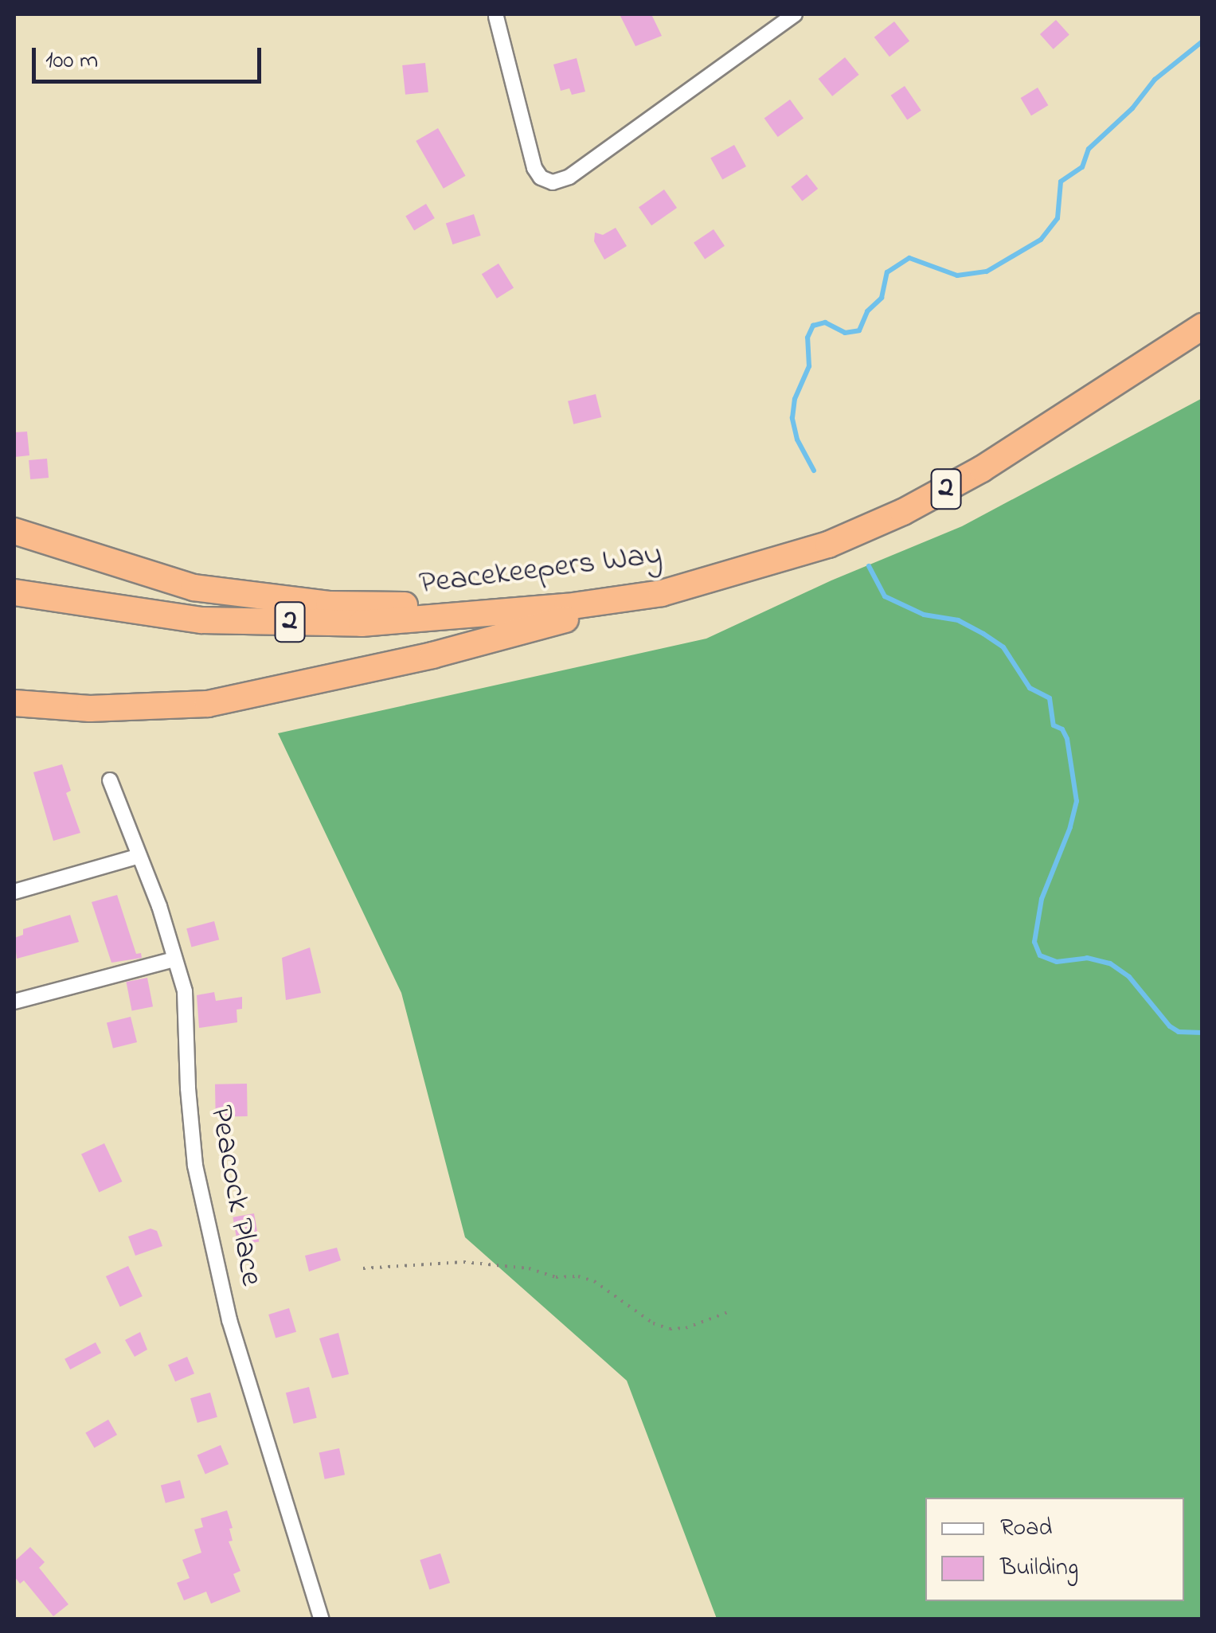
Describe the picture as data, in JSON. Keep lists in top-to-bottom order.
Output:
{
  "streets": {
    "highway": ["2", "Peacekeepers Way"],
    "street": ["Peacock Place"]
  },
  "legend": ["Road", "Building"],
  "scale_bar": "100 m"
}
